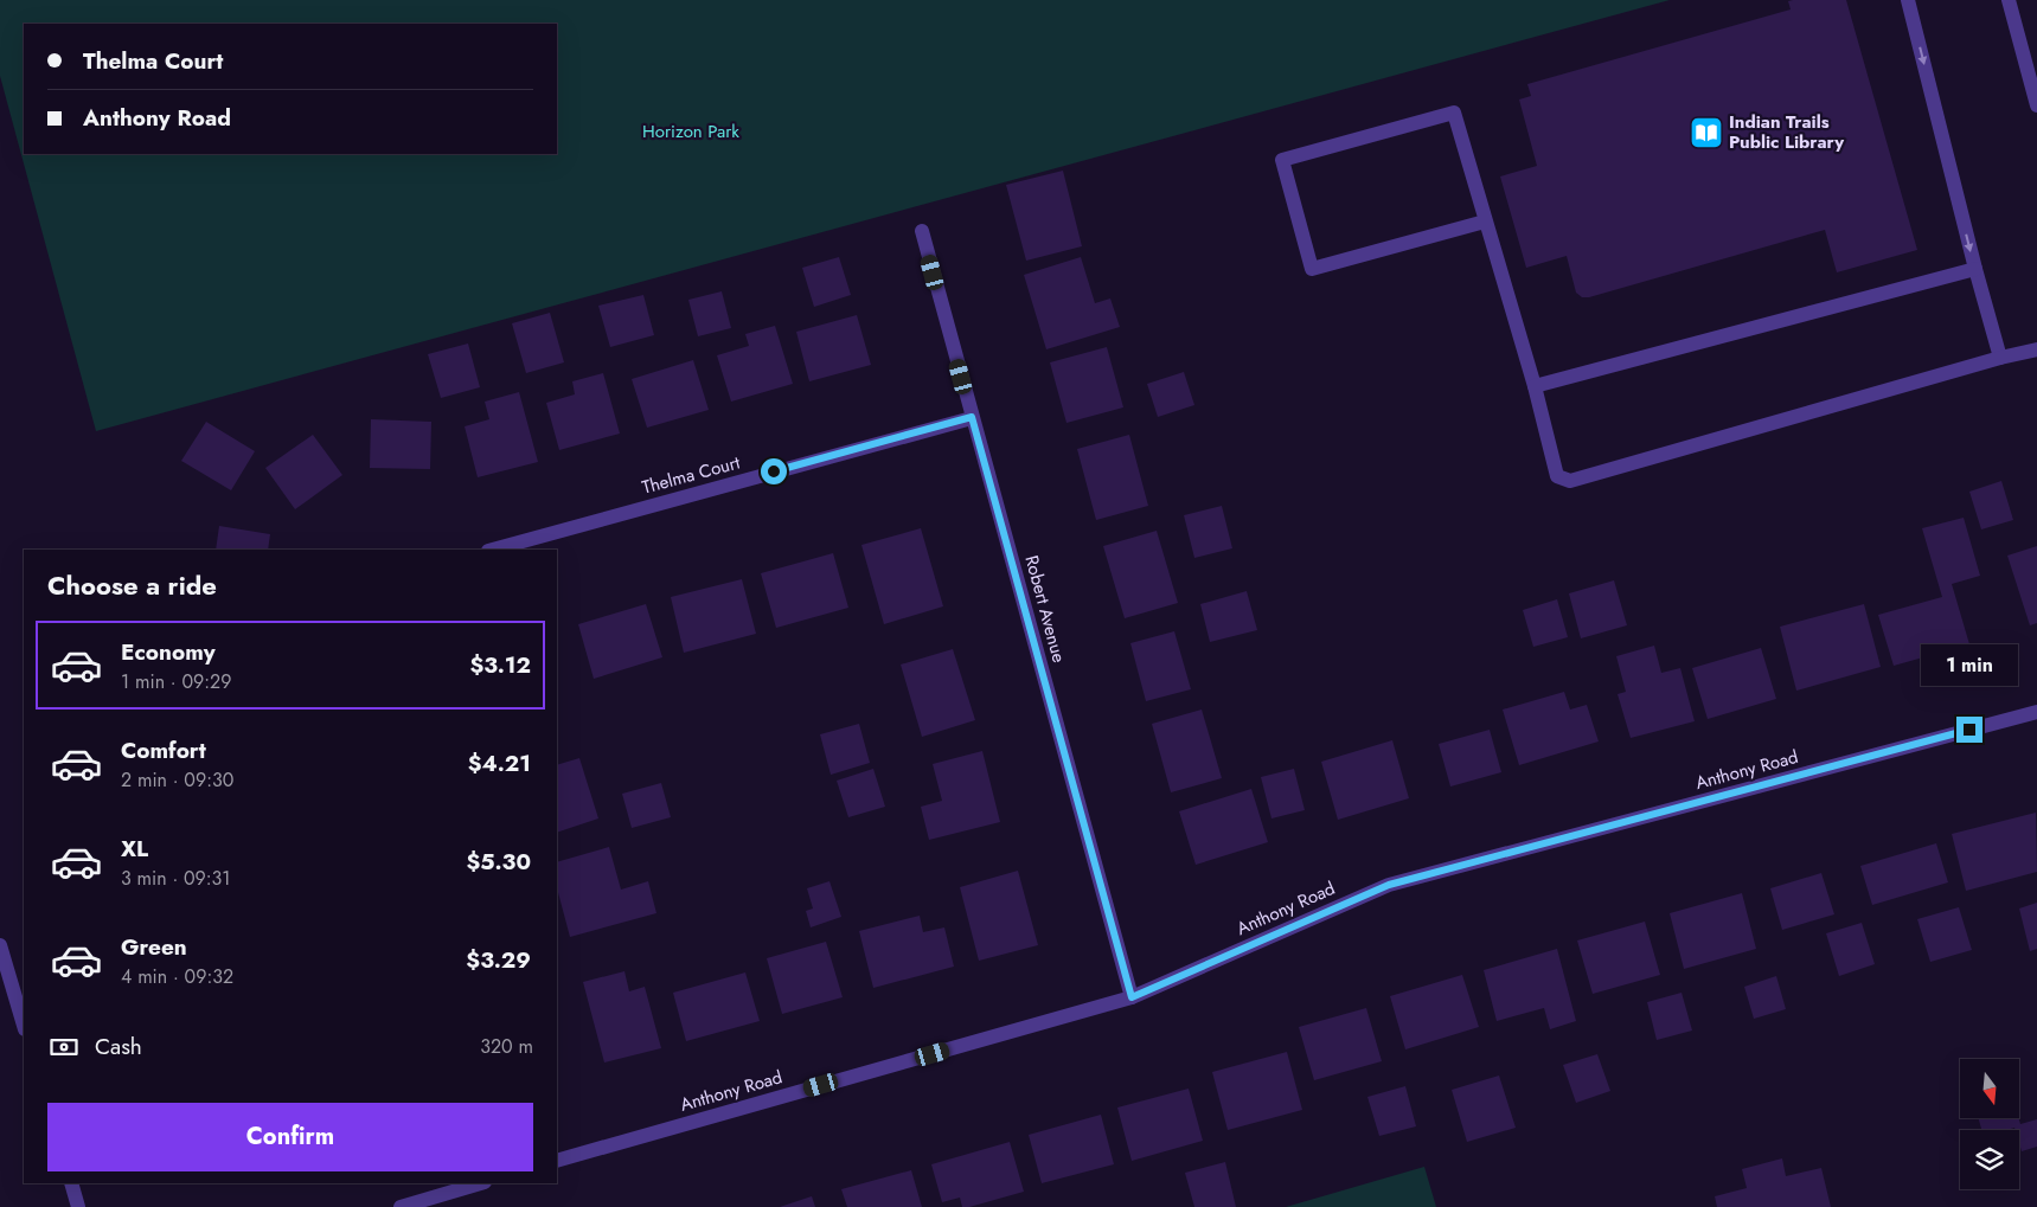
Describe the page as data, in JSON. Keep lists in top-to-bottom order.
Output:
{
  "streets": {
    "street": ["Thelma Court", "Robert Avenue", "Anthony Road"]
  },
  "crossings": [
    ["Thelma Court", "Robert Avenue"],
    ["Robert Avenue", "Anthony Road"]
  ],
  "parks": ["Horizon Park"],
  "places": {
    "library": ["Indian Trails Public Library"]
  },
  "north": "bottom",
  "page": {
    "banner": ["Thelma Court", "Anthony Road"],
    "heading": "Choose a ride",
    "list": [
      {
        "name": "Economy",
        "note": "1 min · 09:29",
        "value": "$3.12"
      },
      {
        "name": "Comfort",
        "note": "2 min · 09:30",
        "value": "$4.21"
      },
      {
        "name": "XL",
        "note": "3 min · 09:31",
        "value": "$5.30"
      },
      {
        "name": "Green",
        "note": "4 min · 09:32",
        "value": "$3.29"
      }
    ],
    "bubble": "1 min",
    "pay": ["Cash", "320 m"],
    "buttons": "Confirm"
  }
}
